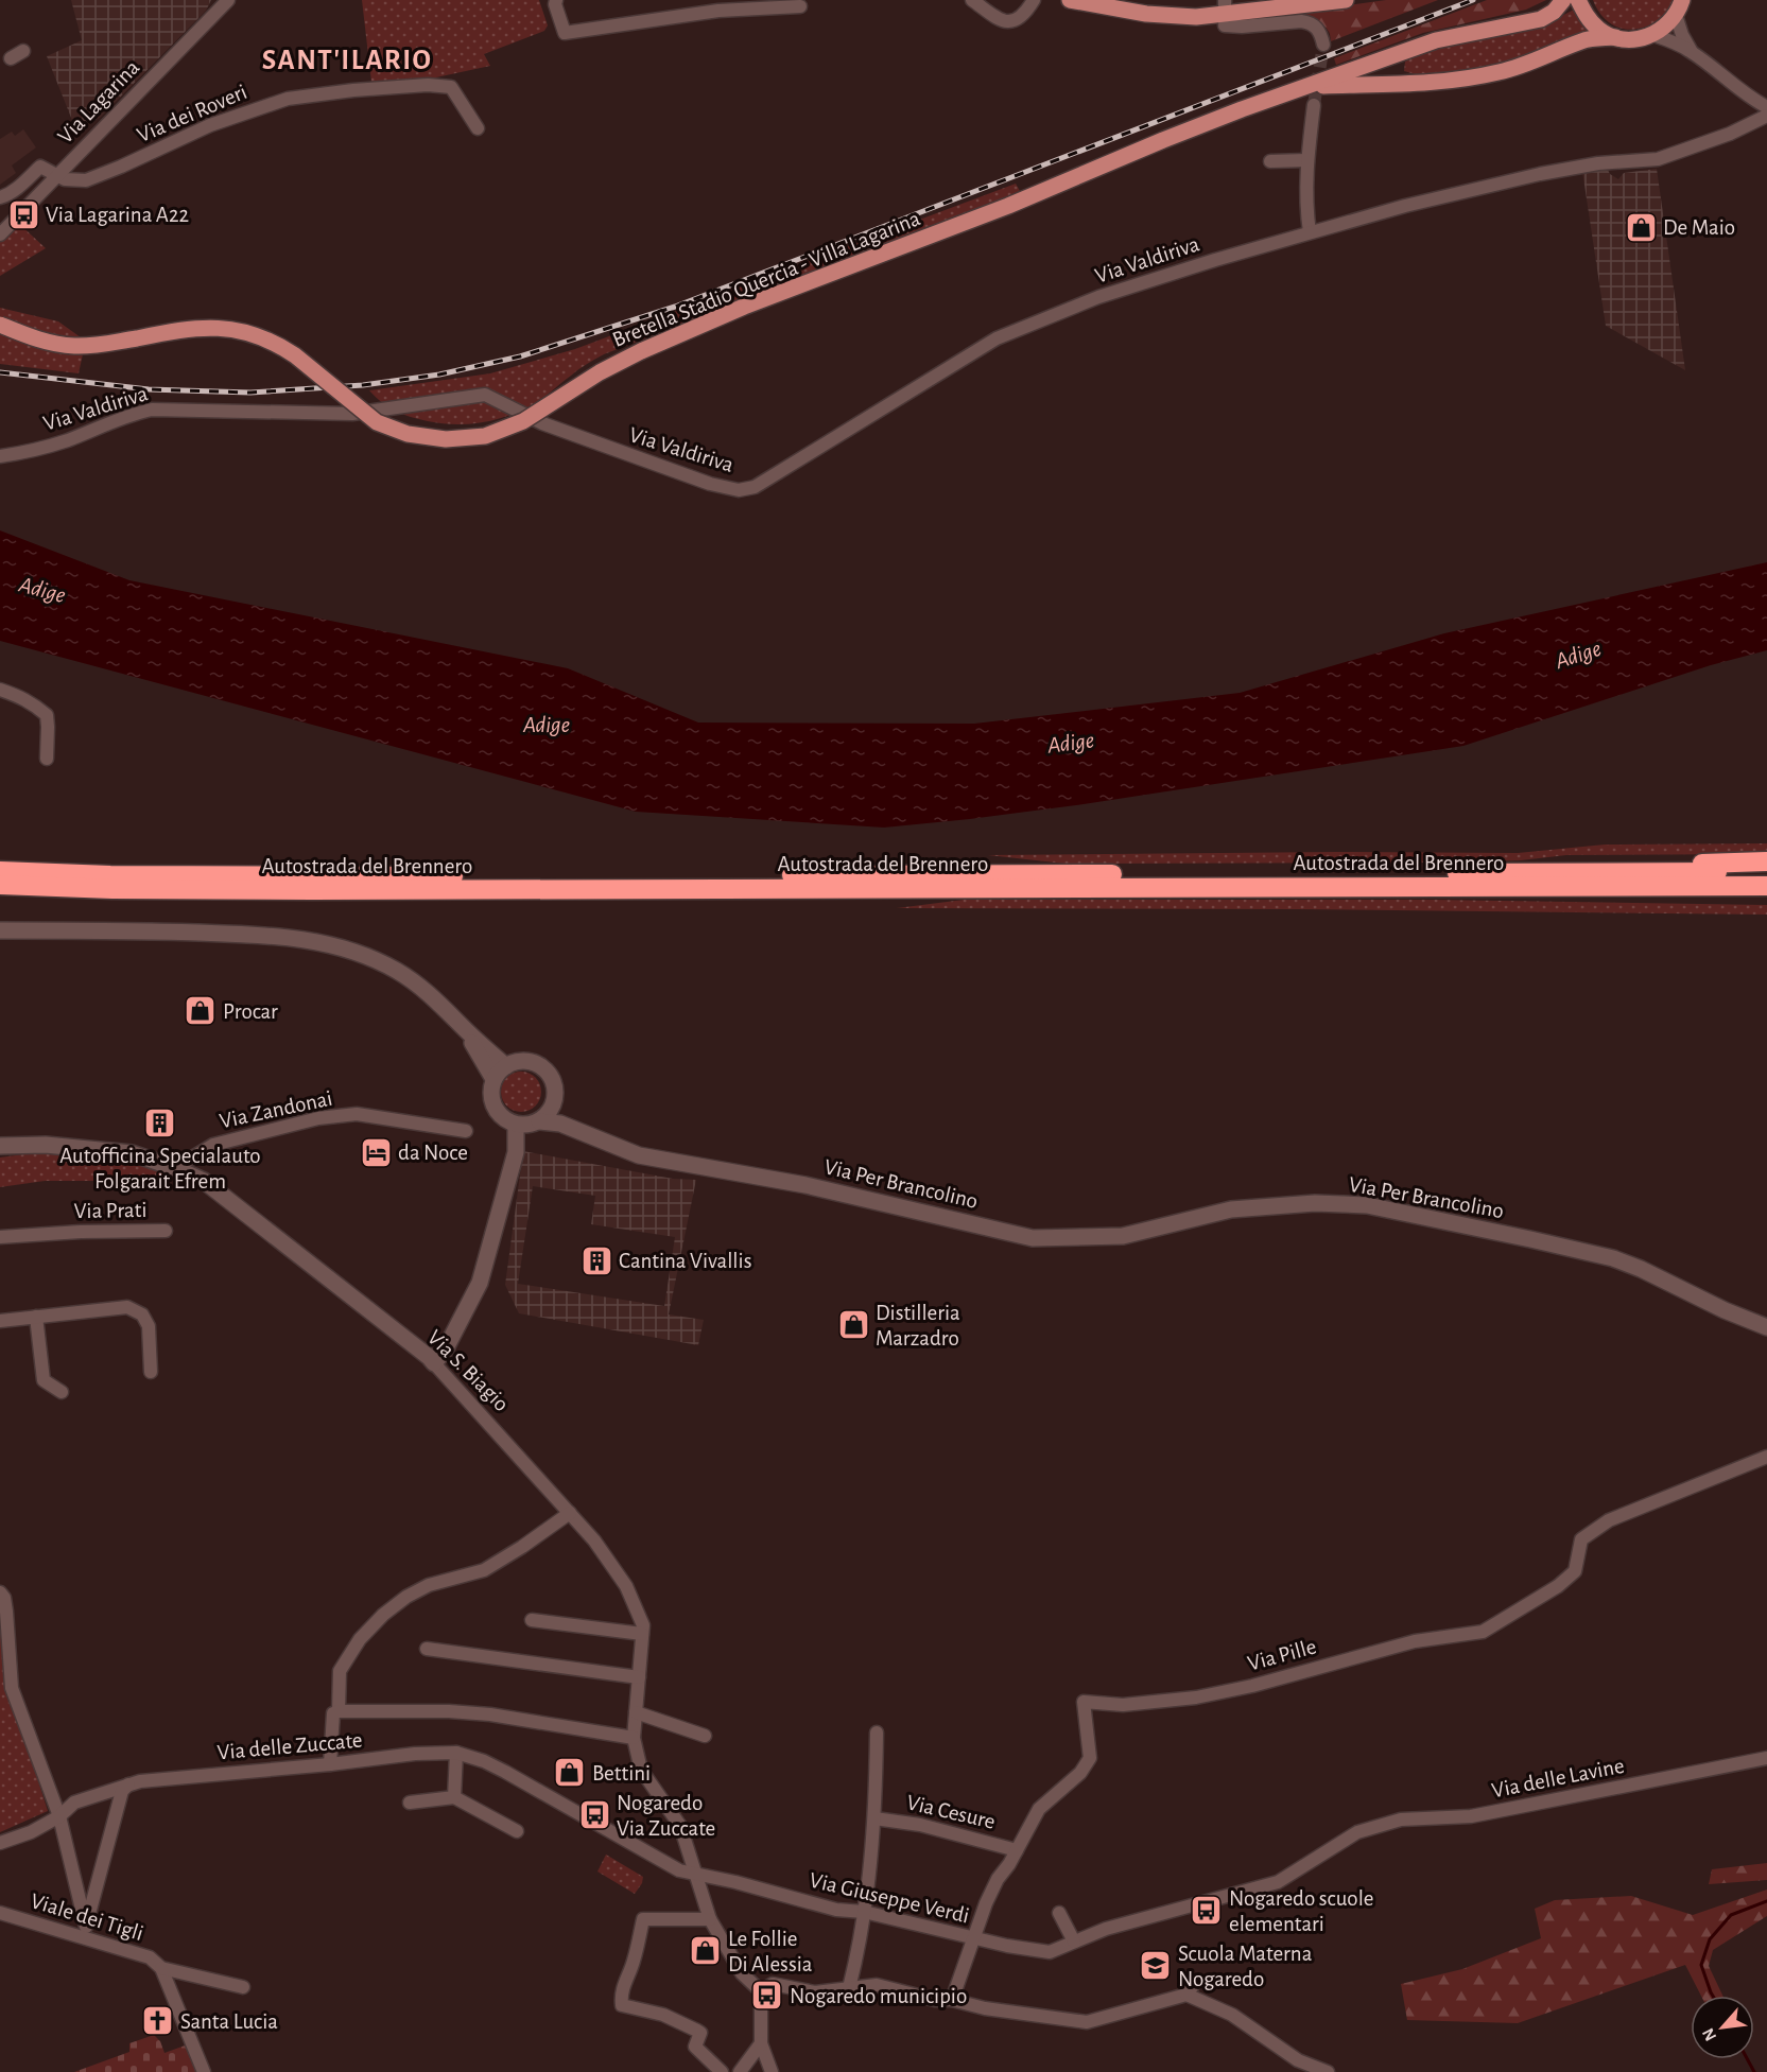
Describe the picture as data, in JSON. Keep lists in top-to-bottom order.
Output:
{
  "streets": {
    "highway": ["Autostrada del Brennero"],
    "main road": ["Bretella Stadio Quercia - Villa Lagarina", "Via Per Brancolino", "Via S. Biagio"],
    "street": [
      "Via Lagarina",
      "Via dei Roveri",
      "Via Valdiriva",
      "Via Zandonai",
      "Via Prati",
      "Via Pille",
      "Via delle Zuccate",
      "Via delle Lavine",
      "Via Cesure",
      "Via Giuseppe Verdi",
      "Viale dei Tigli"
    ]
  },
  "crossings": [
    ["Via Lagarina", "Via dei Roveri"],
    ["Via Zandonai", "Via S. Biagio"],
    ["Via S. Biagio", "Via delle Zuccate"],
    ["Via S. Biagio", "Via Giuseppe Verdi"],
    ["Via Pille", "Via Cesure"],
    ["Via Pille", "Via Giuseppe Verdi"],
    ["Via delle Zuccate", "Via Giuseppe Verdi"],
    ["Via delle Lavine", "Via Giuseppe Verdi"],
    ["Via Cesure", "Via Giuseppe Verdi"]
  ],
  "districts": ["SANT'ILARIO"],
  "water": ["Adige"],
  "places": {
    "bus stop": [
      "Via Lagarina A22",
      "Nogaredo Via Zuccate",
      "Nogaredo scuole elementari",
      "Nogaredo municipio"
    ],
    "shop": [
      "De Maio",
      "Procar",
      "Distilleria Marzadro",
      "Bettini",
      "Le Follie Di Alessia"
    ],
    "building": ["Autofficina Specialauto Folgarait Efrem", "Cantina Vivallis"],
    "hotel": ["da Noce"],
    "school or university": ["Scuola Materna Nogaredo"],
    "church": ["Santa Lucia"]
  },
  "north": "bottom left"
}
